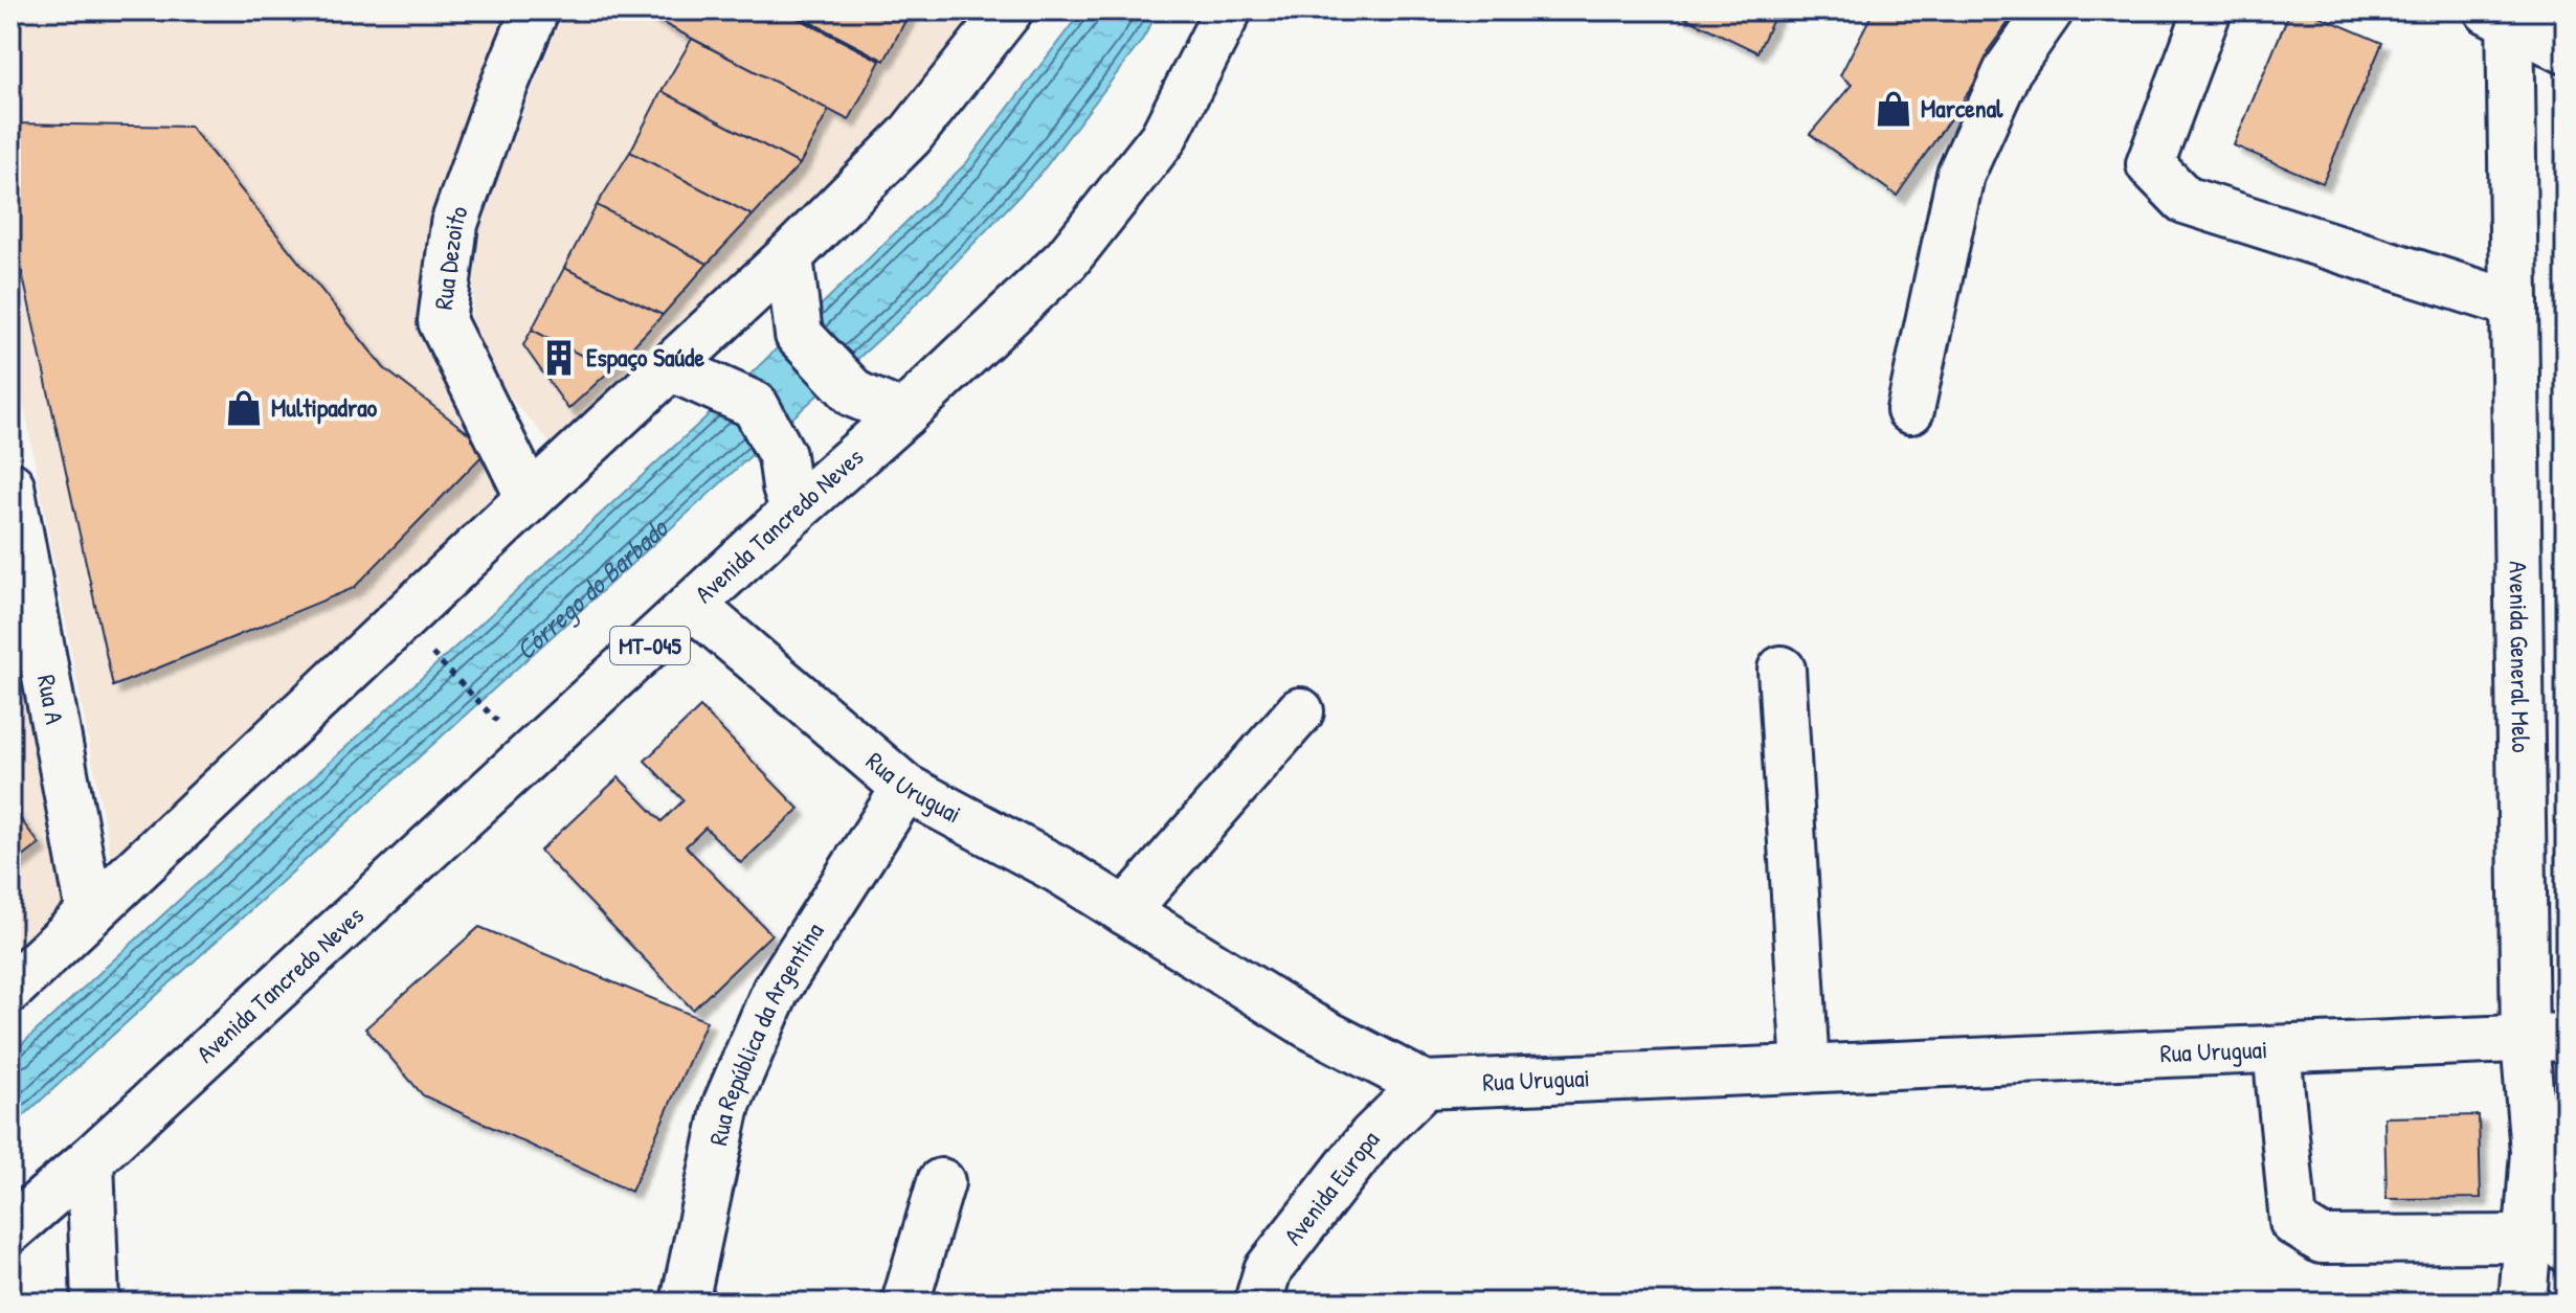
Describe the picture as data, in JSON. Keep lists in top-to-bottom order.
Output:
{
  "streets": {
    "main road": [
      "Rua Dezoito",
      "Avenida Tancredo Neves",
      "MT-045",
      "Avenida General Melo",
      "Rua A",
      "Rua Uruguai",
      "Rua República da Argentina",
      "Avenida Europa"
    ]
  },
  "crossings": [
    ["Avenida Tancredo Neves", "Rua Uruguai"],
    ["Avenida General Melo", "Rua Uruguai"],
    ["Rua Uruguai", "Rua República da Argentina"],
    ["Rua Uruguai", "Avenida Europa"]
  ],
  "water": ["Córrego do Barbado"],
  "places": {
    "shop": ["Marcenal", "Multipadrao"],
    "building": ["Espaço Saúde"]
  }
}
